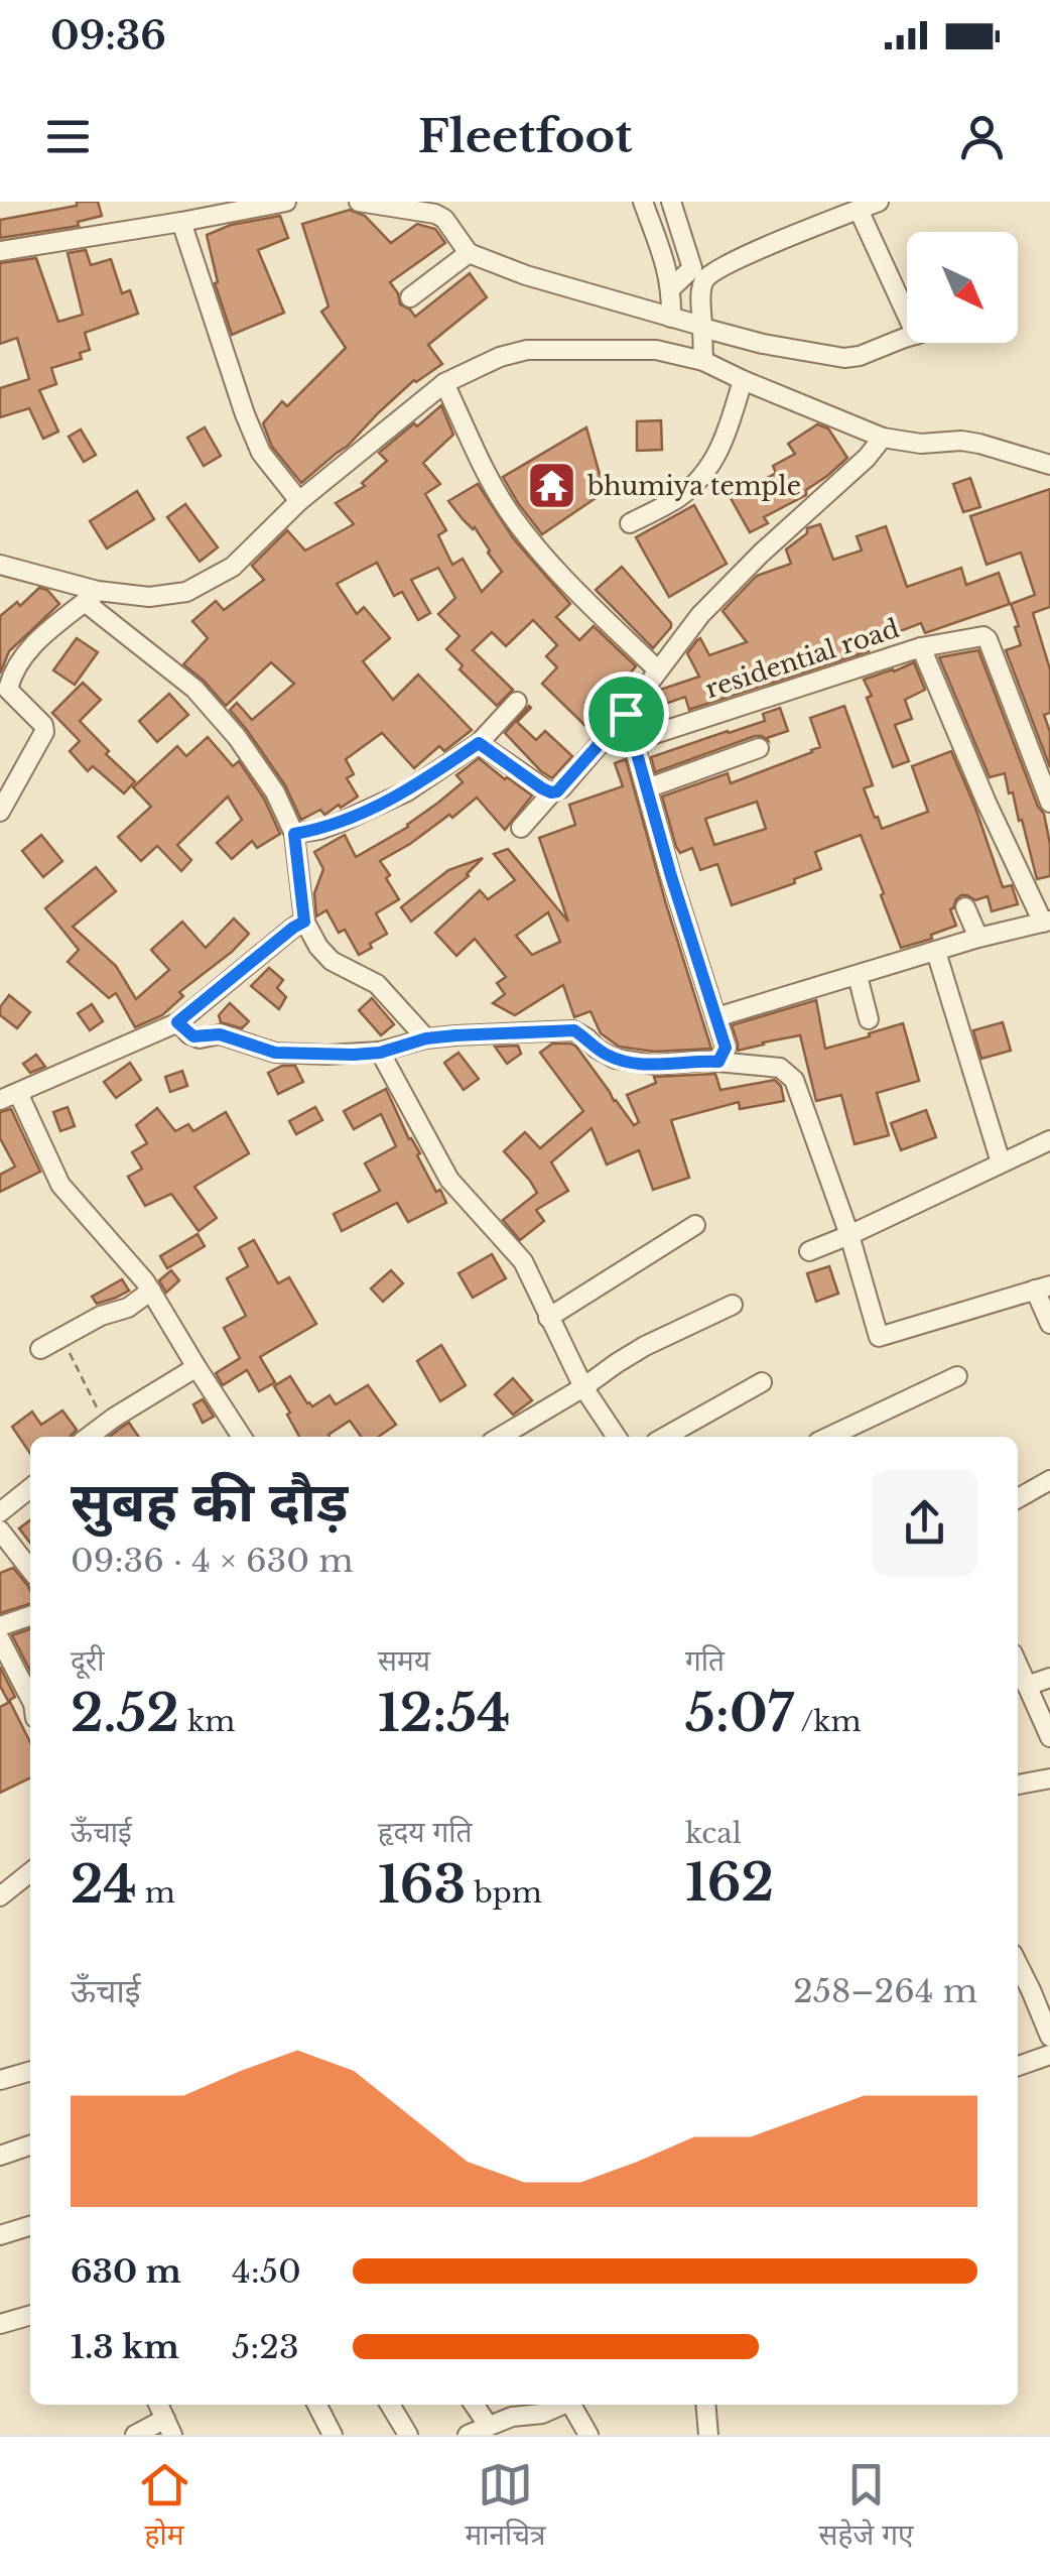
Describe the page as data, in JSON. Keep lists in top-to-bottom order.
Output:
{
  "streets": {
    "street": ["residential road"]
  },
  "places": {
    "temple": ["bhumiya temple"]
  },
  "north": "bottom right",
  "page": {
    "status": "09:36",
    "header": "Fleetfoot",
    "heading": ["सुबह की दौड़", "09:36 · 4 × 630 m"],
    "stats": [
      ["दूरी", "2.52 km"],
      ["समय", "12:54"],
      ["गति", "5:07 /km"],
      ["ऊँचाई", "24 m"],
      ["हृदय गति", "163 bpm"],
      ["kcal", "162"]
    ],
    "chart": ["ऊँचाई", "258–264 m"],
    "list": [
      {
        "name": "630 m",
        "note": "4:50"
      },
      {
        "name": "1.3 km",
        "note": "5:23"
      }
    ],
    "tabs": ["होम", "मानचित्र", "सहेजे गए"]
  }
}
